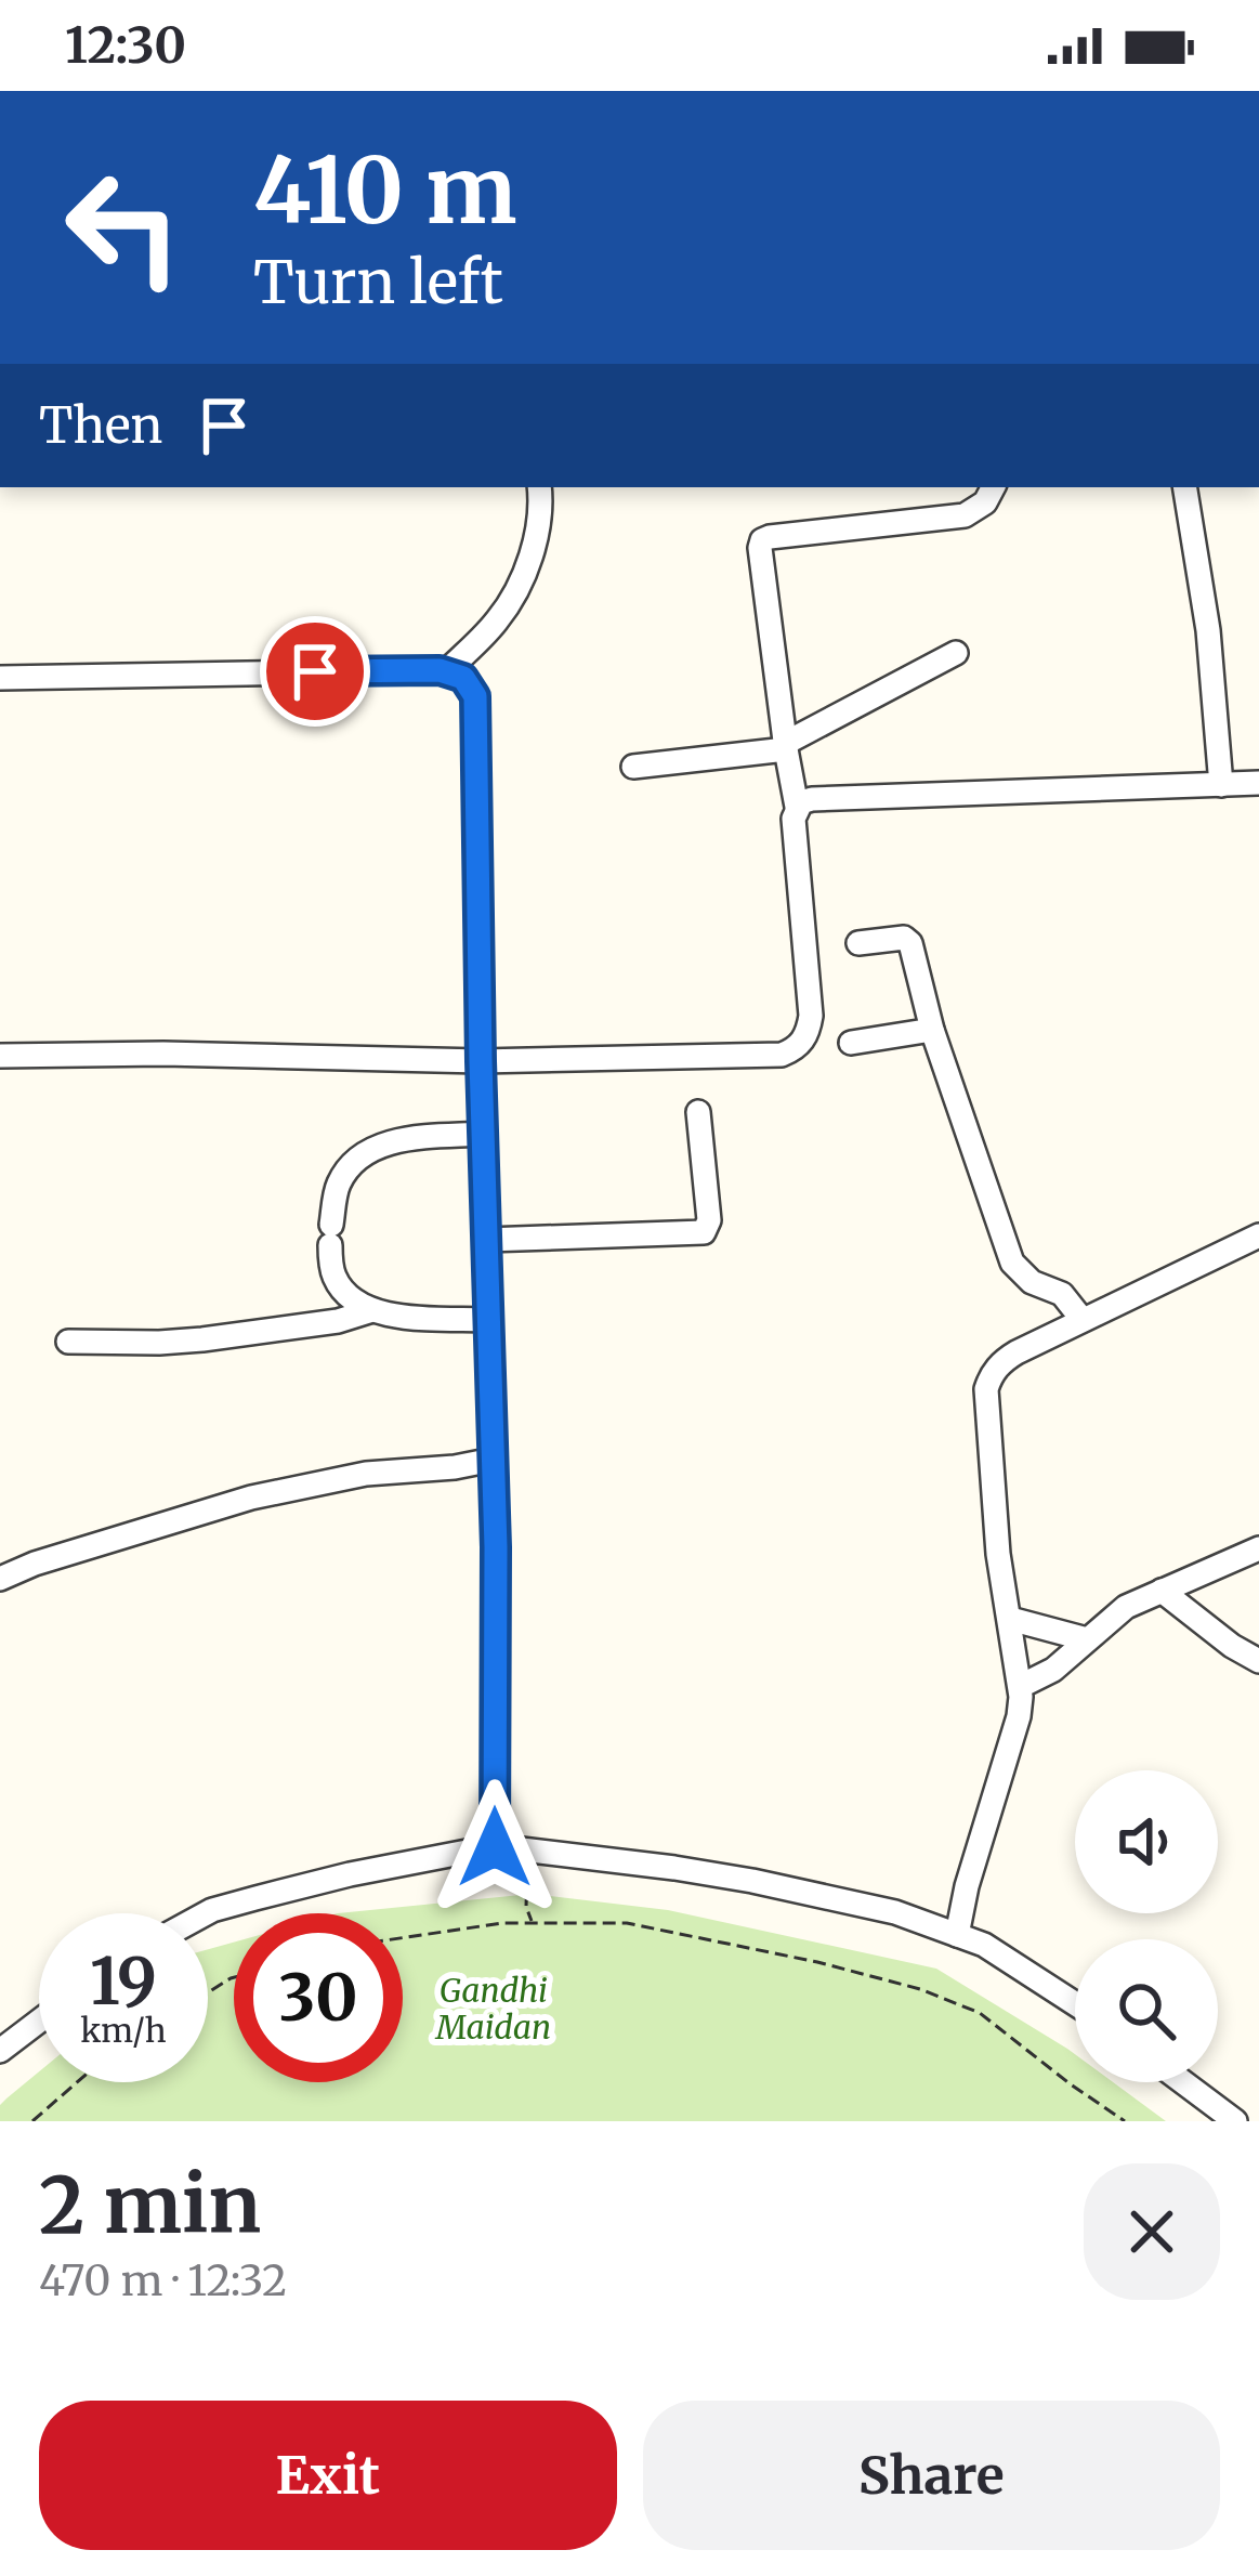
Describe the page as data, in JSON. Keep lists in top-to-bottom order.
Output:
{
  "parks": ["Gandhi Maidan"],
  "page": {
    "status": "12:30",
    "turn": ["410 m", "Turn left"],
    "then": "Then",
    "speed": "19 km/h",
    "limit": "30",
    "heading": ["2 min", "470 m · 12:32"],
    "buttons": ["Exit", "Share"]
  }
}
